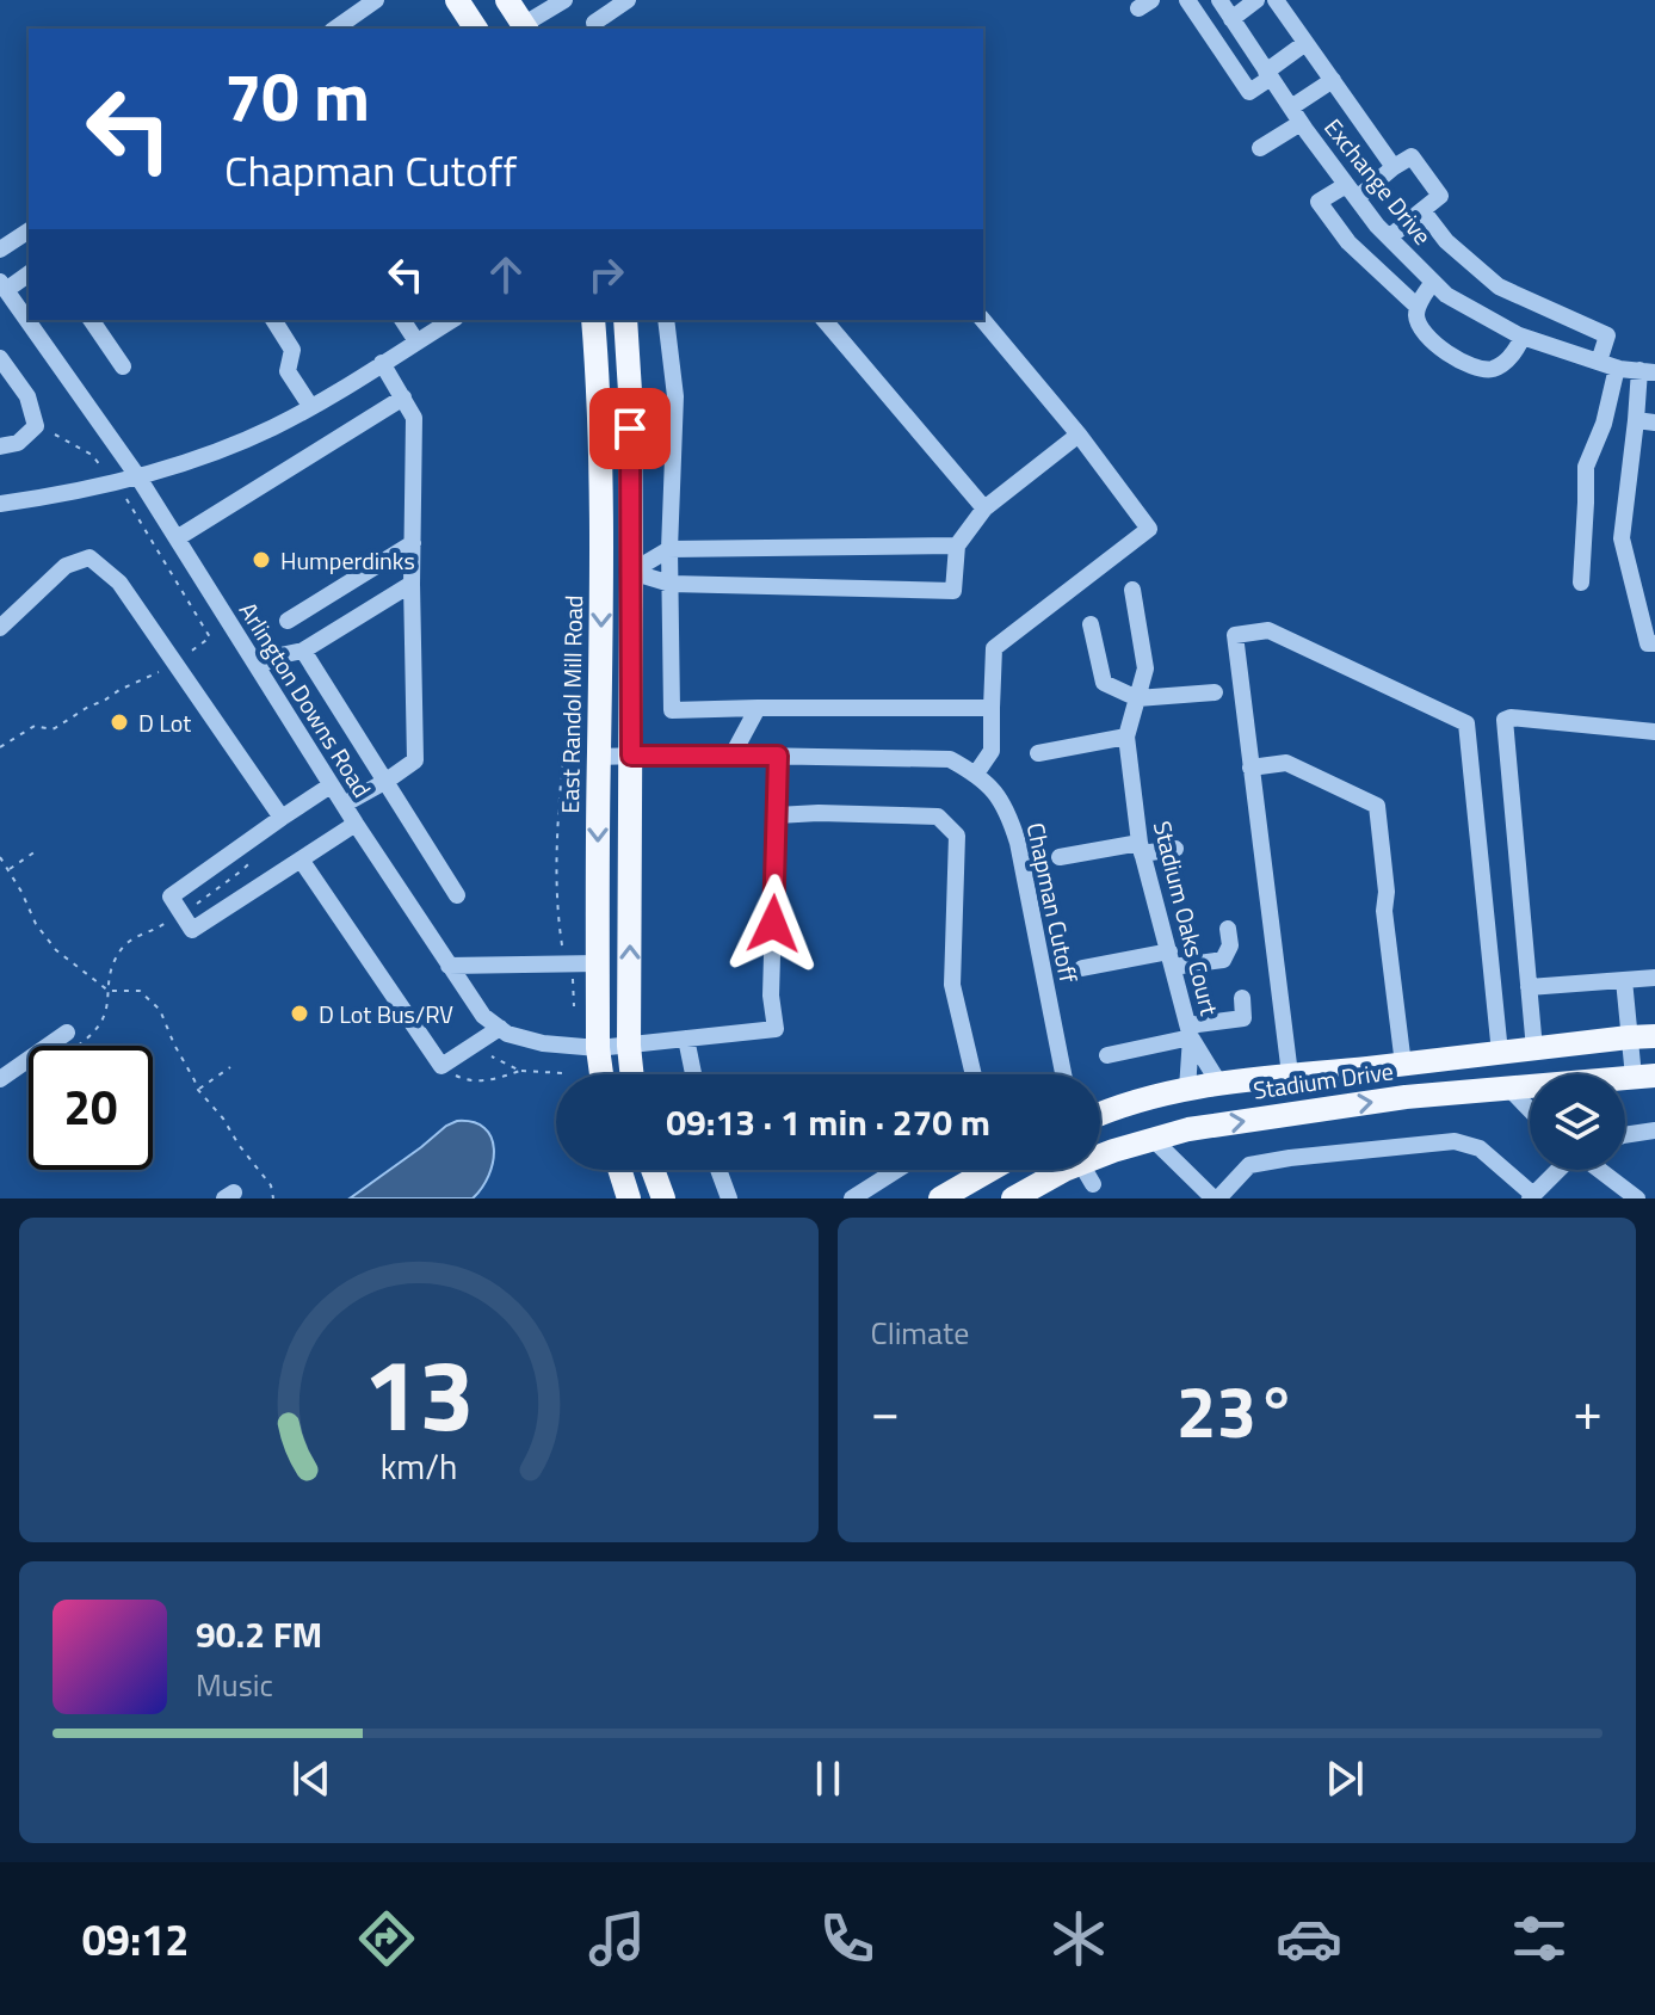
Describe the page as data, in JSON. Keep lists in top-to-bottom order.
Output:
{
  "streets": {
    "main road": ["East Randol Mill Road", "Stadium Drive"],
    "street": [
      "Exchange Drive",
      "Arlington Downs Road",
      "Chapman Cutoff",
      "Stadium Oaks Court"
    ]
  },
  "crossings": [
    ["Arlington Downs Road", "East Randol Mill Road"],
    ["Stadium Oaks Court", "Stadium Drive"]
  ],
  "places": ["Humperdinks", "D Lot", "D Lot Bus/RV"],
  "page": {
    "turn": ["70 m", "Chapman Cutoff"],
    "limit": "20",
    "trip": "09:13 · 1 min · 270 m",
    "tile": "Climate",
    "heat": ["−", "23°", "+"],
    "song": ["90.2 FM", "Music"],
    "tabs": "09:12",
    "gauge": ["13", "km/h"]
  }
}
